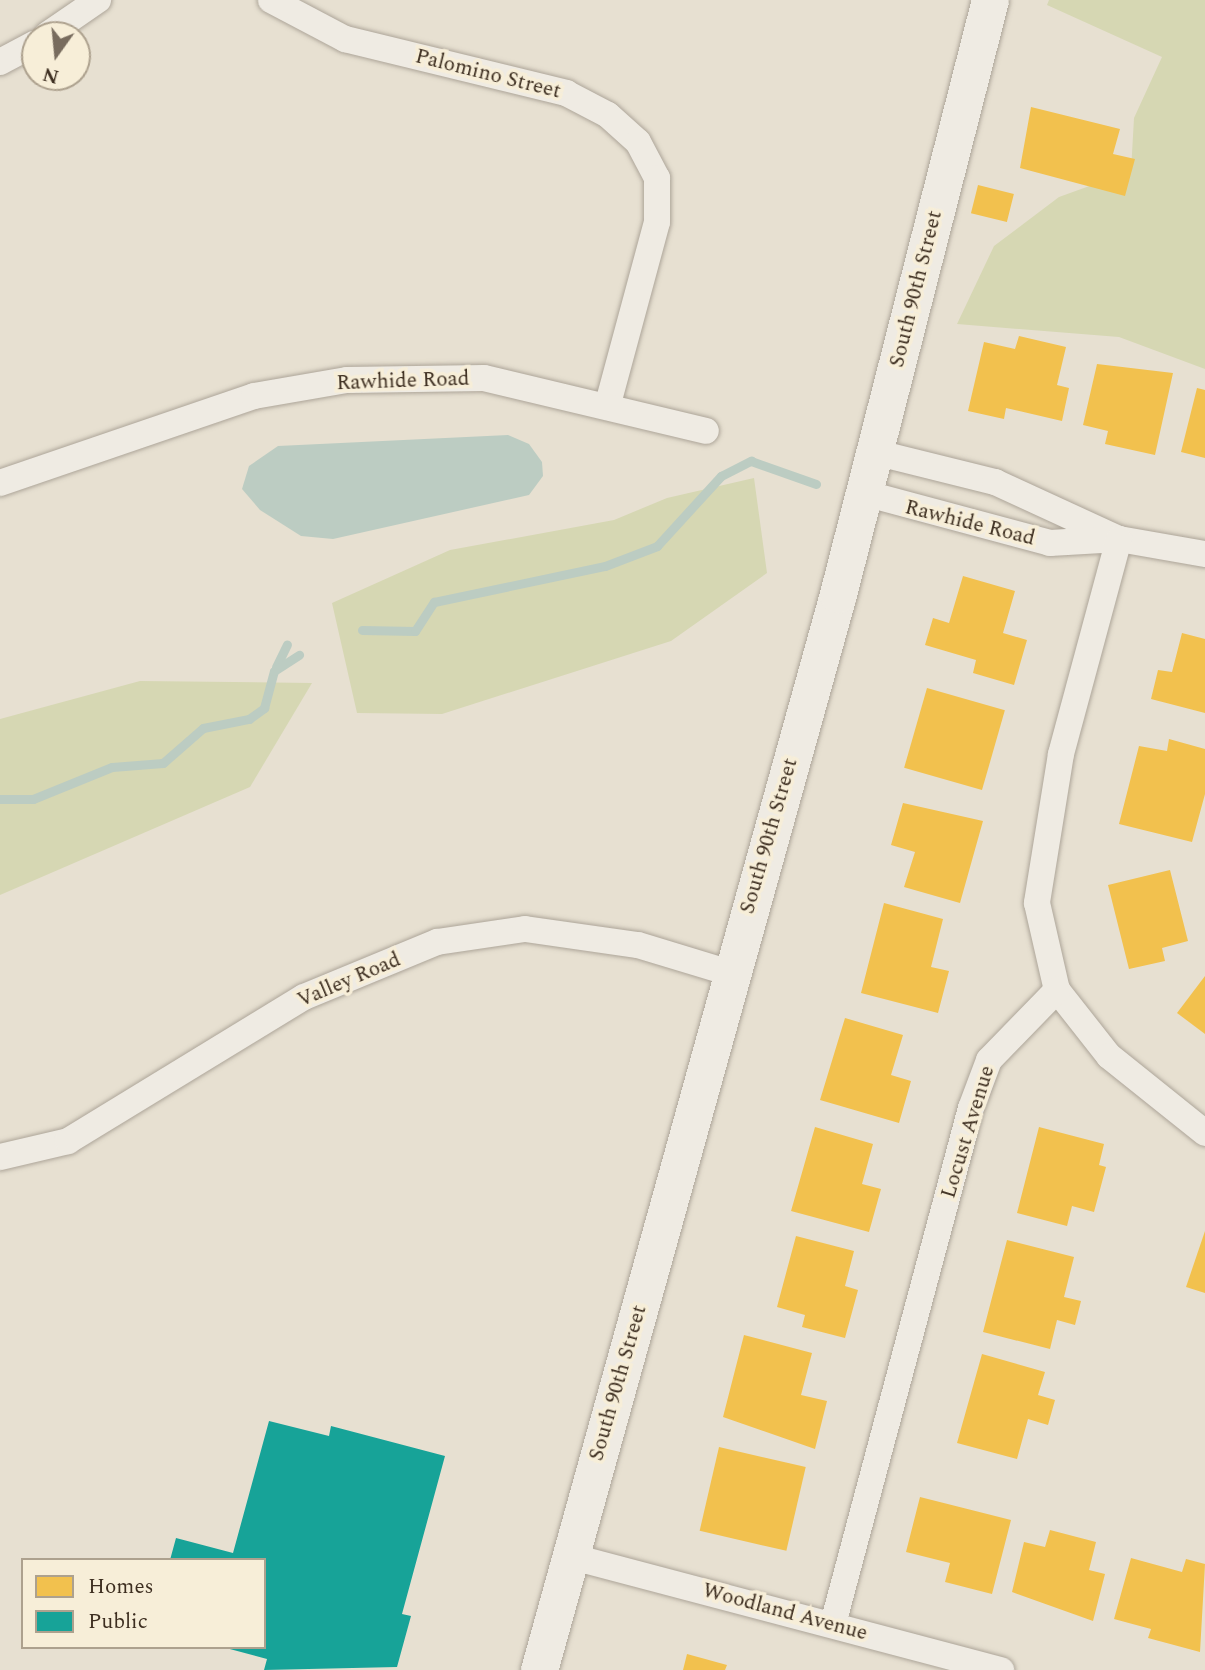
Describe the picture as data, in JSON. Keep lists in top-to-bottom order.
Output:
{
  "streets": {
    "street": [
      "Palomino Street",
      "South 90th Street",
      "Rawhide Road",
      "Valley Road",
      "Locust Avenue",
      "Woodland Avenue"
    ]
  },
  "crossings": [
    ["Palomino Street", "Rawhide Road"],
    ["South 90th Street", "Rawhide Road"],
    ["South 90th Street", "Valley Road"],
    ["South 90th Street", "Woodland Avenue"],
    ["Locust Avenue", "Woodland Avenue"]
  ],
  "legend": ["Homes", "Public"],
  "north": "bottom"
}
